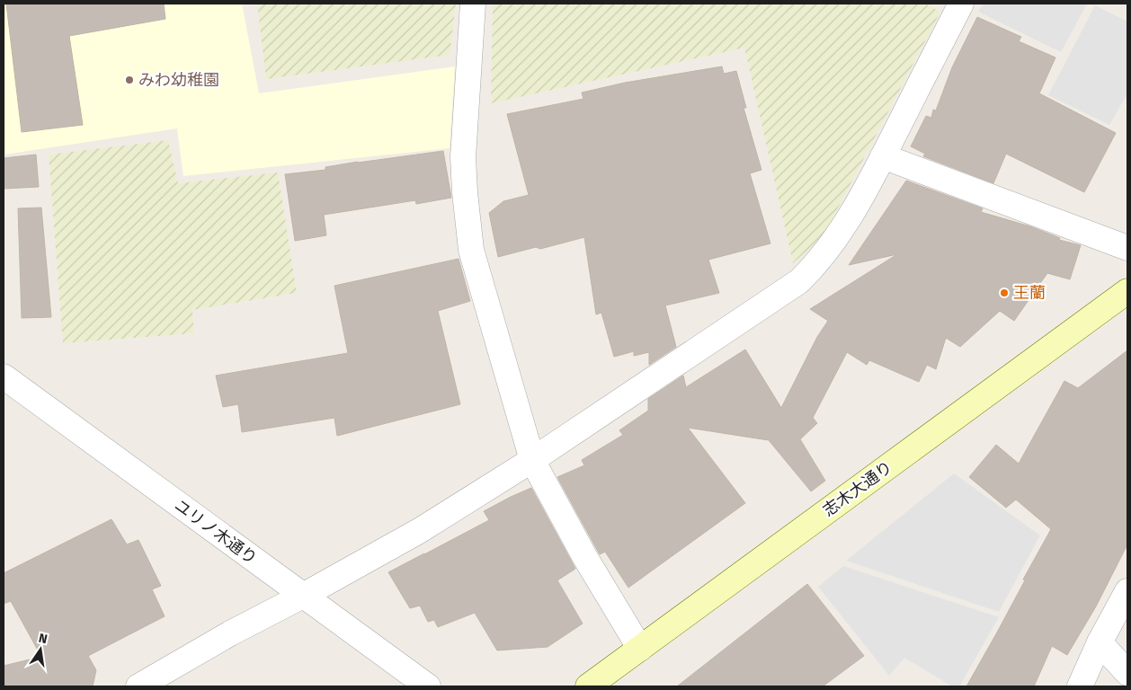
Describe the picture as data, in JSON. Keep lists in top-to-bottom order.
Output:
{
  "streets": {
    "main road": ["志木大通り"],
    "street": ["ユリノ木通り"]
  },
  "places": ["みわ幼稚園", "王蘭"],
  "north": "top"
}
